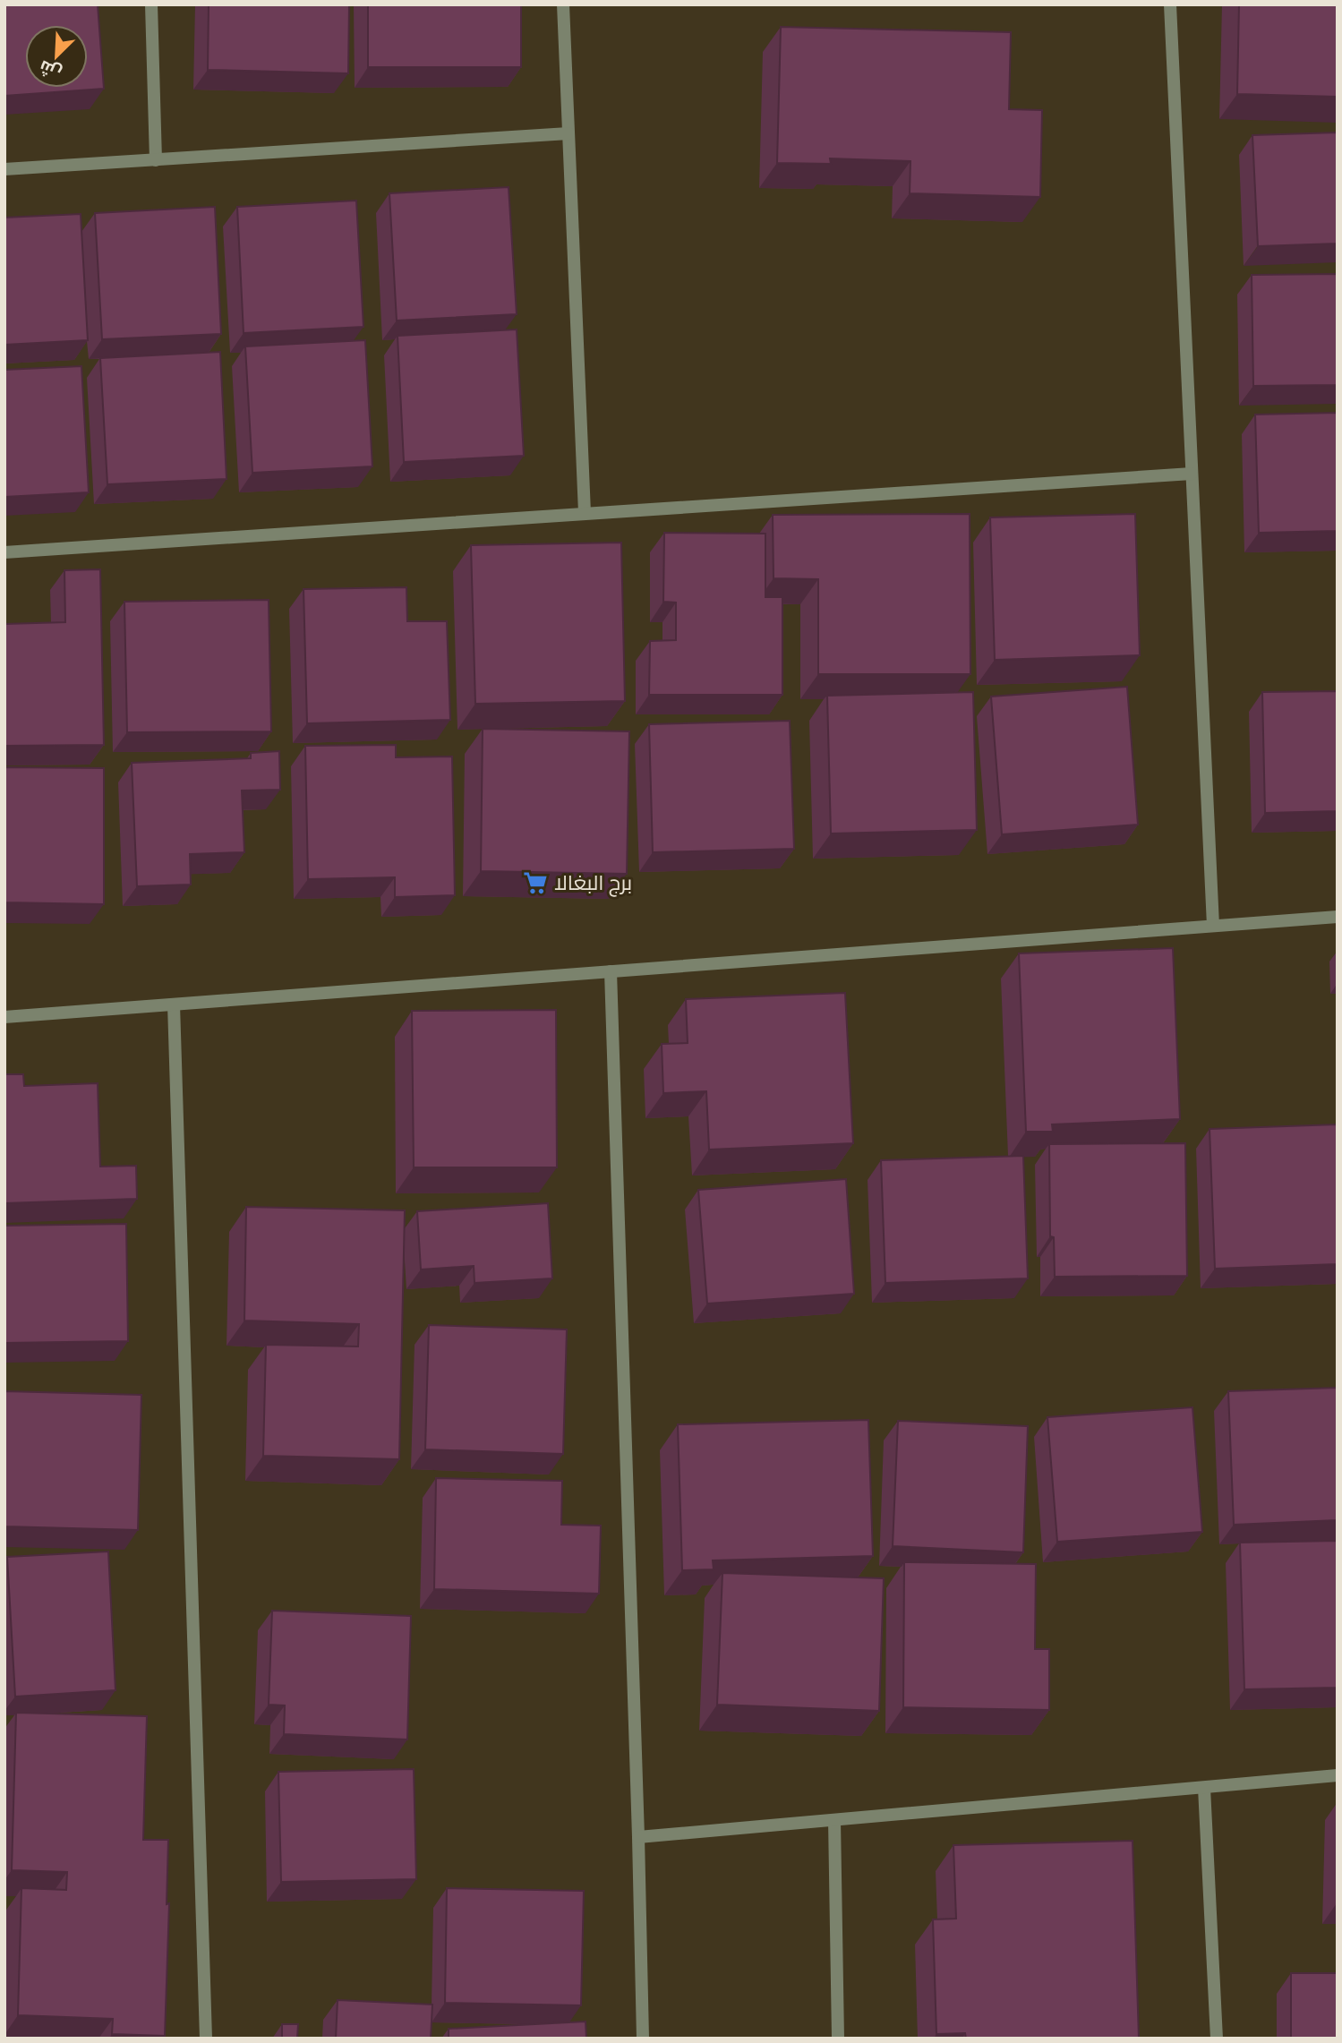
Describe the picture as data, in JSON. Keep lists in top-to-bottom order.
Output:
{
  "places": {
    "supermarket": ["برج البغالا"]
  },
  "north": "bottom left"
}
